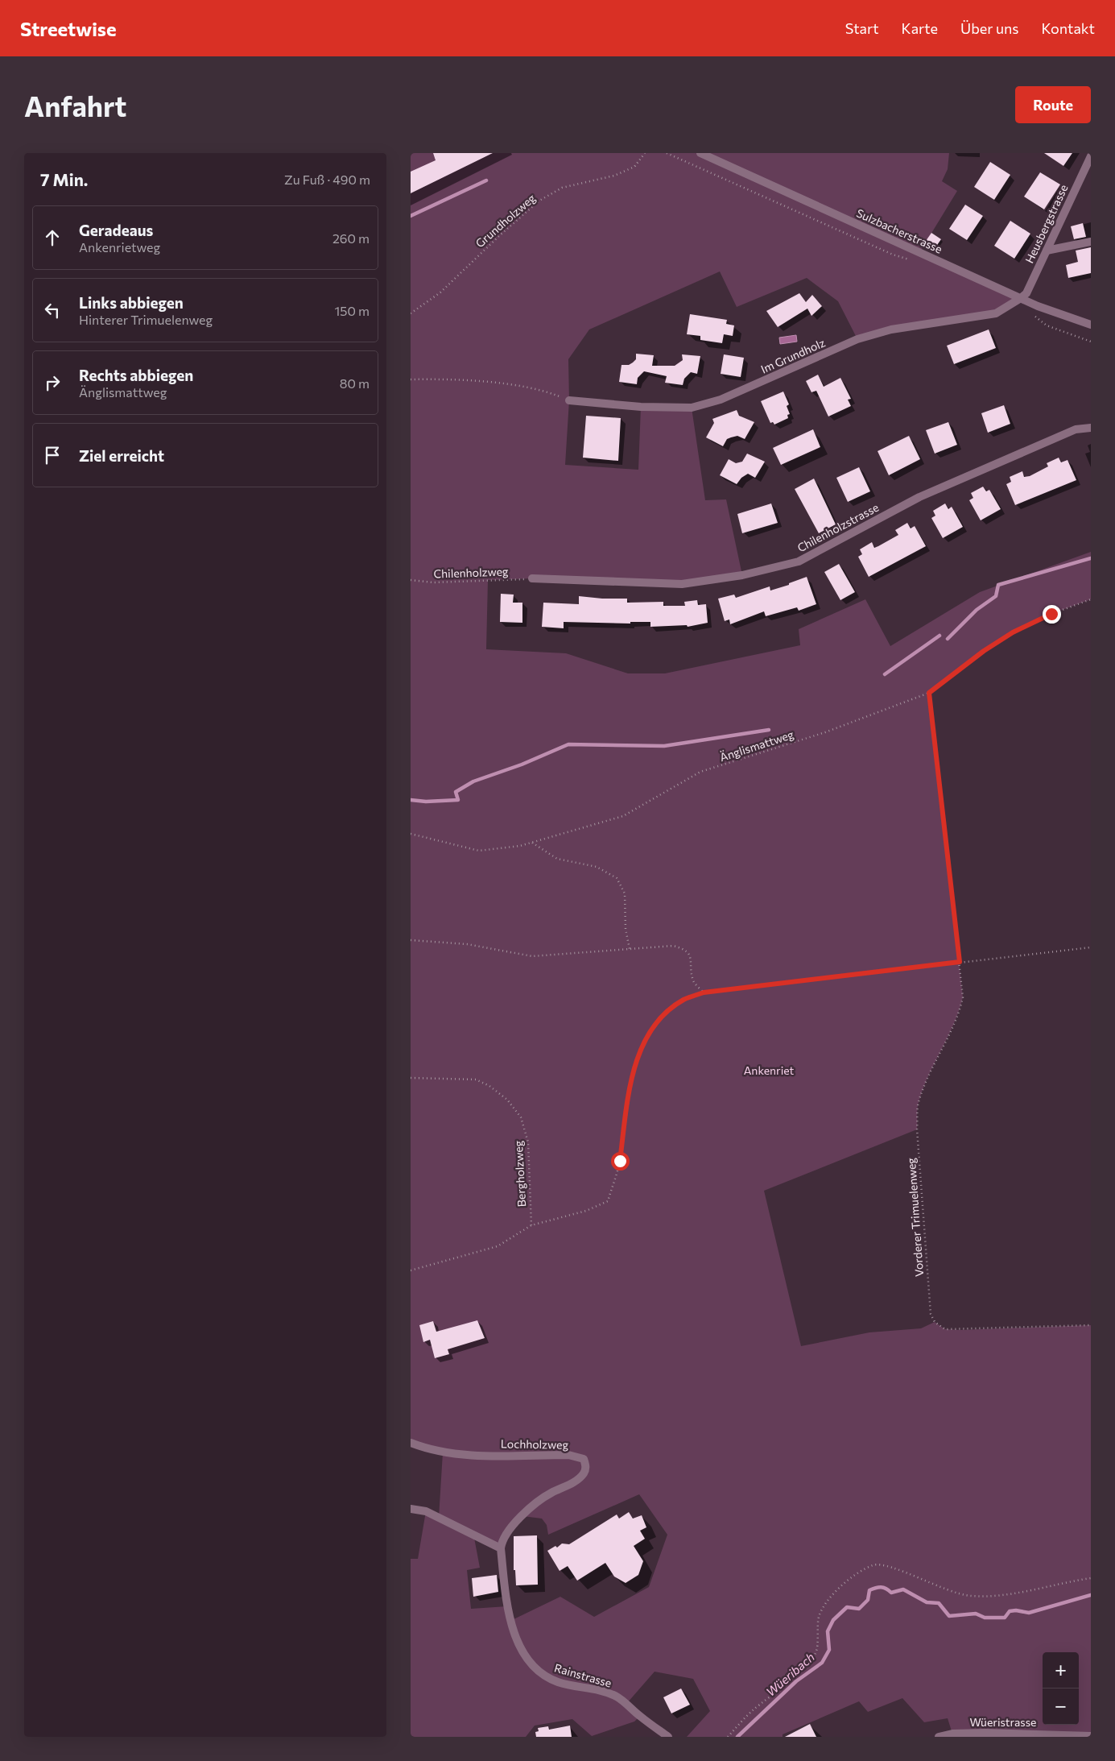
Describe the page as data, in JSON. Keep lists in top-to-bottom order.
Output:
{
  "streets": {
    "street": [
      "Heusbergstrasse",
      "Sulzbacherstrasse",
      "Im Grundholz",
      "Chilenholzstrasse",
      "Lochholzweg",
      "Rainstrasse",
      "Wüeristrasse"
    ],
    "path": [
      "Grundholzweg",
      "Chilenholzweg",
      "Änglismattweg",
      "Bergholzweg",
      "Vorderer Trimuelenweg"
    ]
  },
  "crossings": [
    ["Heusbergstrasse", "Sulzbacherstrasse"],
    ["Heusbergstrasse", "Im Grundholz"],
    ["Sulzbacherstrasse", "Im Grundholz"],
    ["Chilenholzstrasse", "Chilenholzweg"],
    ["Änglismattweg", "Vorderer Trimuelenweg"],
    ["Lochholzweg", "Rainstrasse"]
  ],
  "water": ["Wüeribach"],
  "parks": ["Ankenriet"],
  "page": {
    "header": "Streetwise",
    "nav": [
      "Start",
      "Karte",
      "Über uns",
      "Kontakt"
    ],
    "buttons": "Route",
    "title": "Anfahrt",
    "heading": ["7 Min.", "Zu Fuß · 490 m"],
    "list": [
      ["Geradeaus", "Ankenrietweg", "260 m"],
      ["Links abbiegen", "Hinterer Trimuelenweg", "150 m"],
      ["Rechts abbiegen", "Änglismattweg", "80 m"],
      "Ziel erreicht"
    ],
    "map_buttons": ["+", "−"]
  }
}
